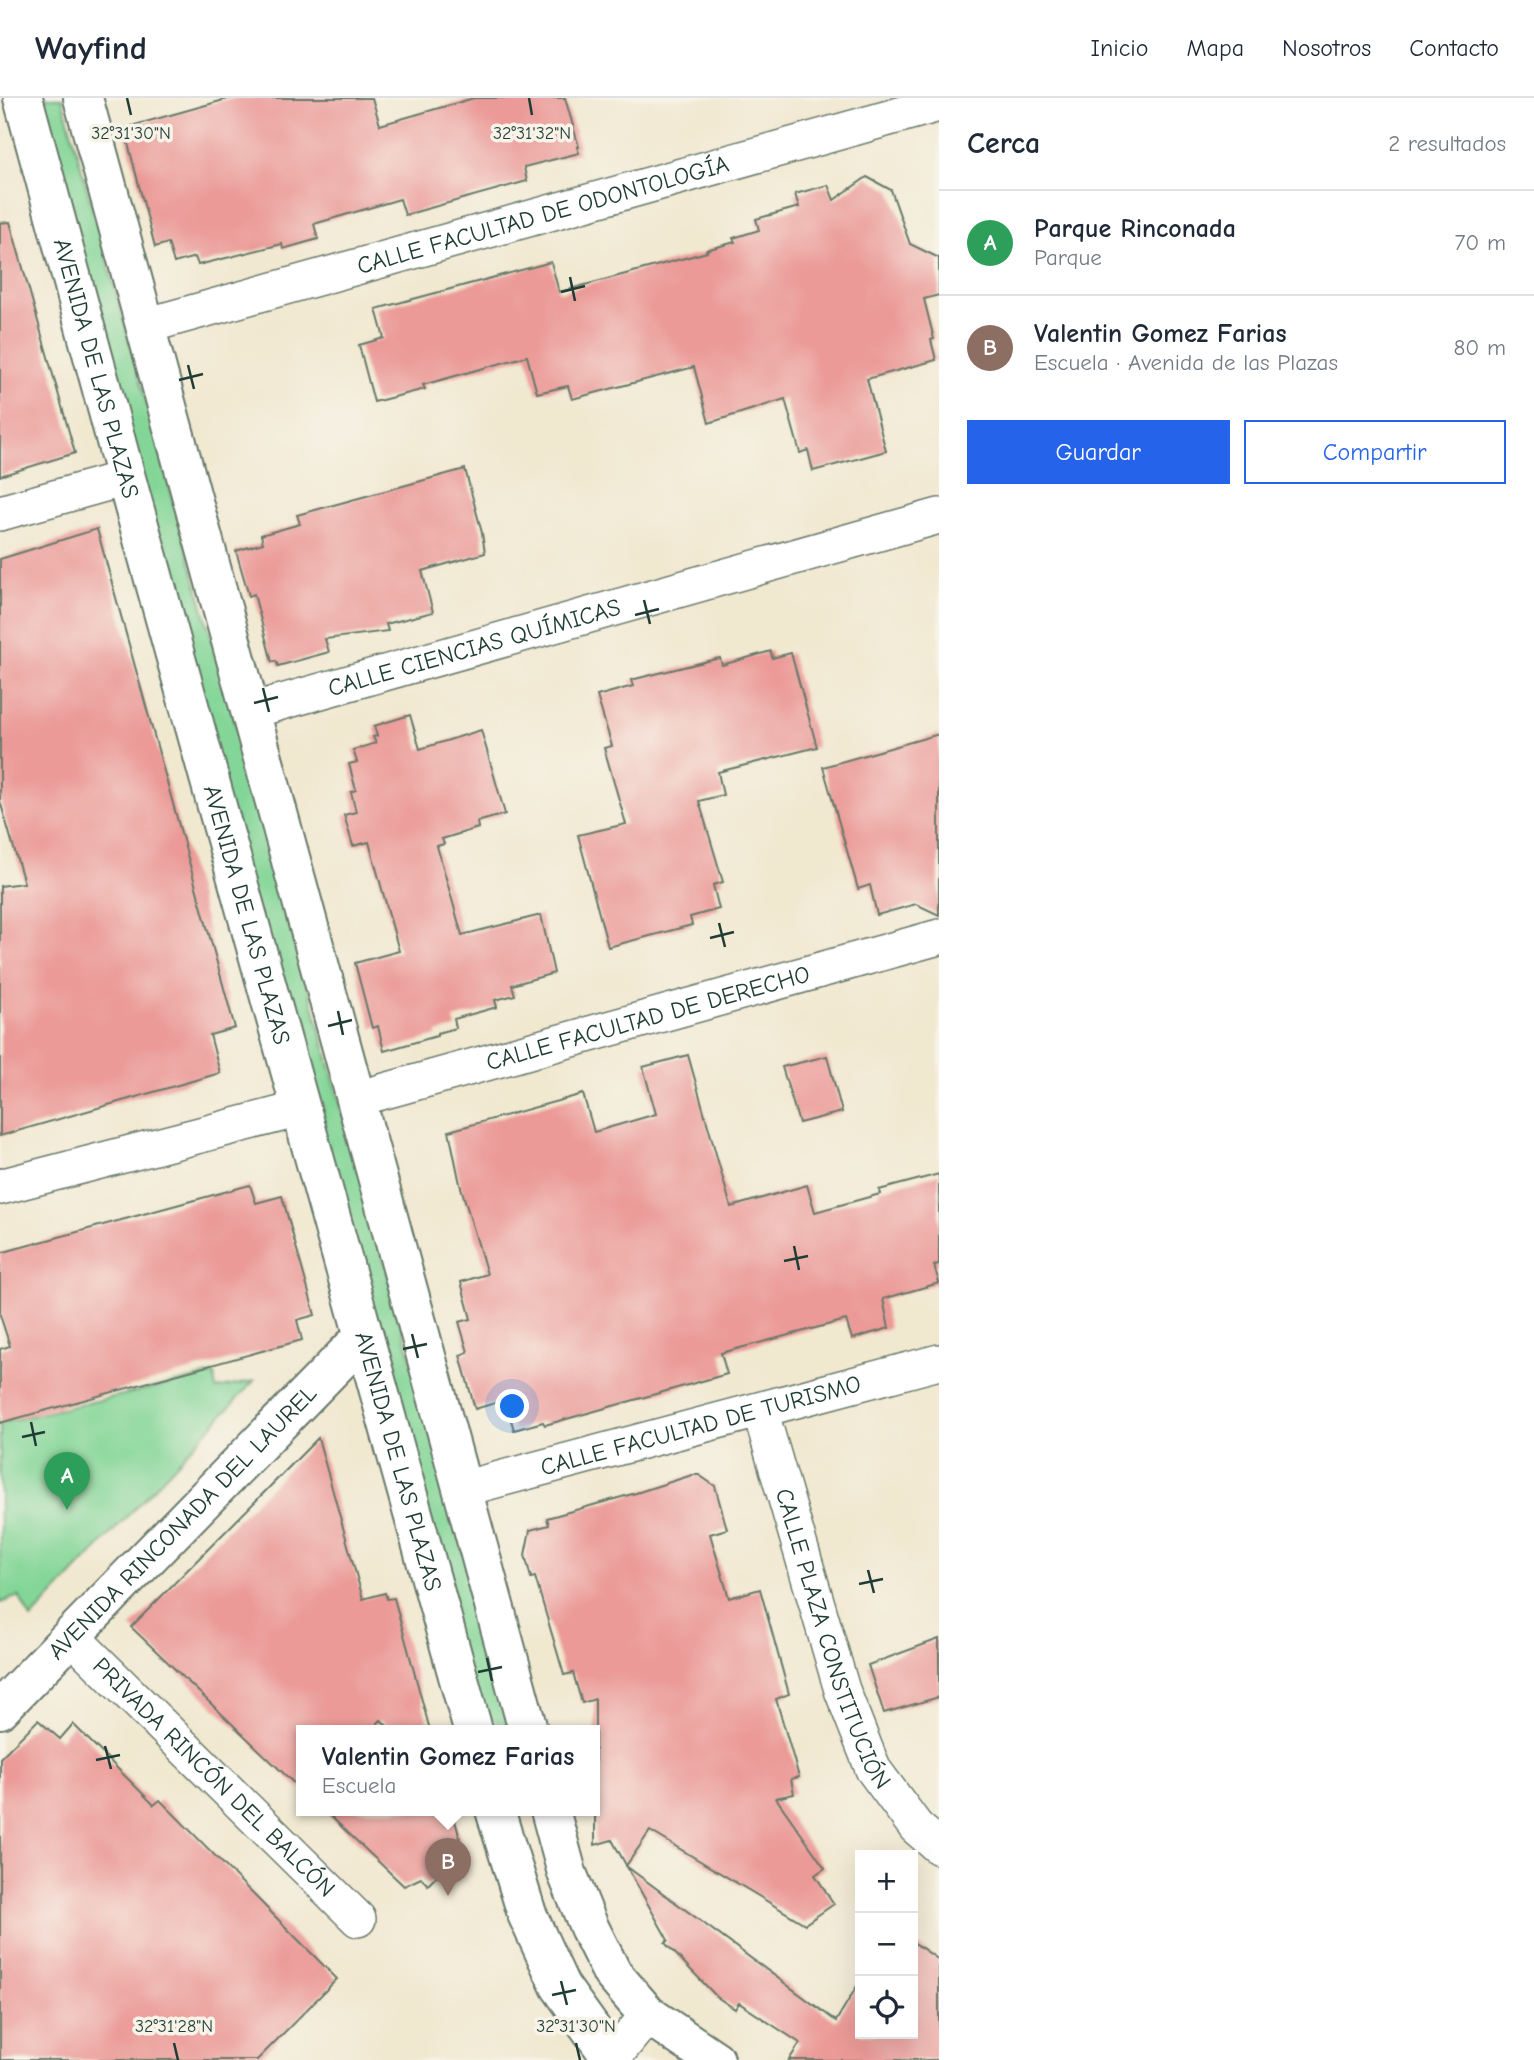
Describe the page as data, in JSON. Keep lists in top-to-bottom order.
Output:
{
  "streets": {
    "street": [
      "CALLE FACULTAD DE ODONTOLOGÍA",
      "AVENIDA DE LAS PLAZAS",
      "CALLE CIENCIAS QUÍMICAS",
      "CALLE FACULTAD DE DERECHO",
      "CALLE FACULTAD DE TURISMO",
      "AVENIDA RINCONADA DEL LAUREL",
      "CALLE PLAZA CONSTITUCIÓN",
      "PRIVADA RINCÓN DEL BALCÓN"
    ]
  },
  "crossings": [
    ["AVENIDA DE LAS PLAZAS", "AVENIDA RINCONADA DEL LAUREL"],
    ["CALLE FACULTAD DE TURISMO", "CALLE PLAZA CONSTITUCIÓN"],
    ["AVENIDA RINCONADA DEL LAUREL", "PRIVADA RINCÓN DEL BALCÓN"]
  ],
  "page": {
    "header": "Wayfind",
    "nav": [
      "Inicio",
      "Mapa",
      "Nosotros",
      "Contacto"
    ],
    "heading": ["Cerca", "2 resultados"],
    "list": [
      {
        "mark": "A",
        "name": "Parque Rinconada",
        "note": "Parque",
        "value": "70 m"
      },
      {
        "mark": "B",
        "name": "Valentin Gomez Farias",
        "note": "Escuela · Avenida de las Plazas",
        "value": "80 m"
      }
    ],
    "buttons": ["Guardar", "Compartir"],
    "pins": ["A", "B"],
    "popup": ["Valentin Gomez Farias", "Escuela"],
    "map_buttons": ["+", "−"]
  },
  "coordinates": ["32°31'30\"N", "32°31'32\"N", "32°31'28\"N"]
}
